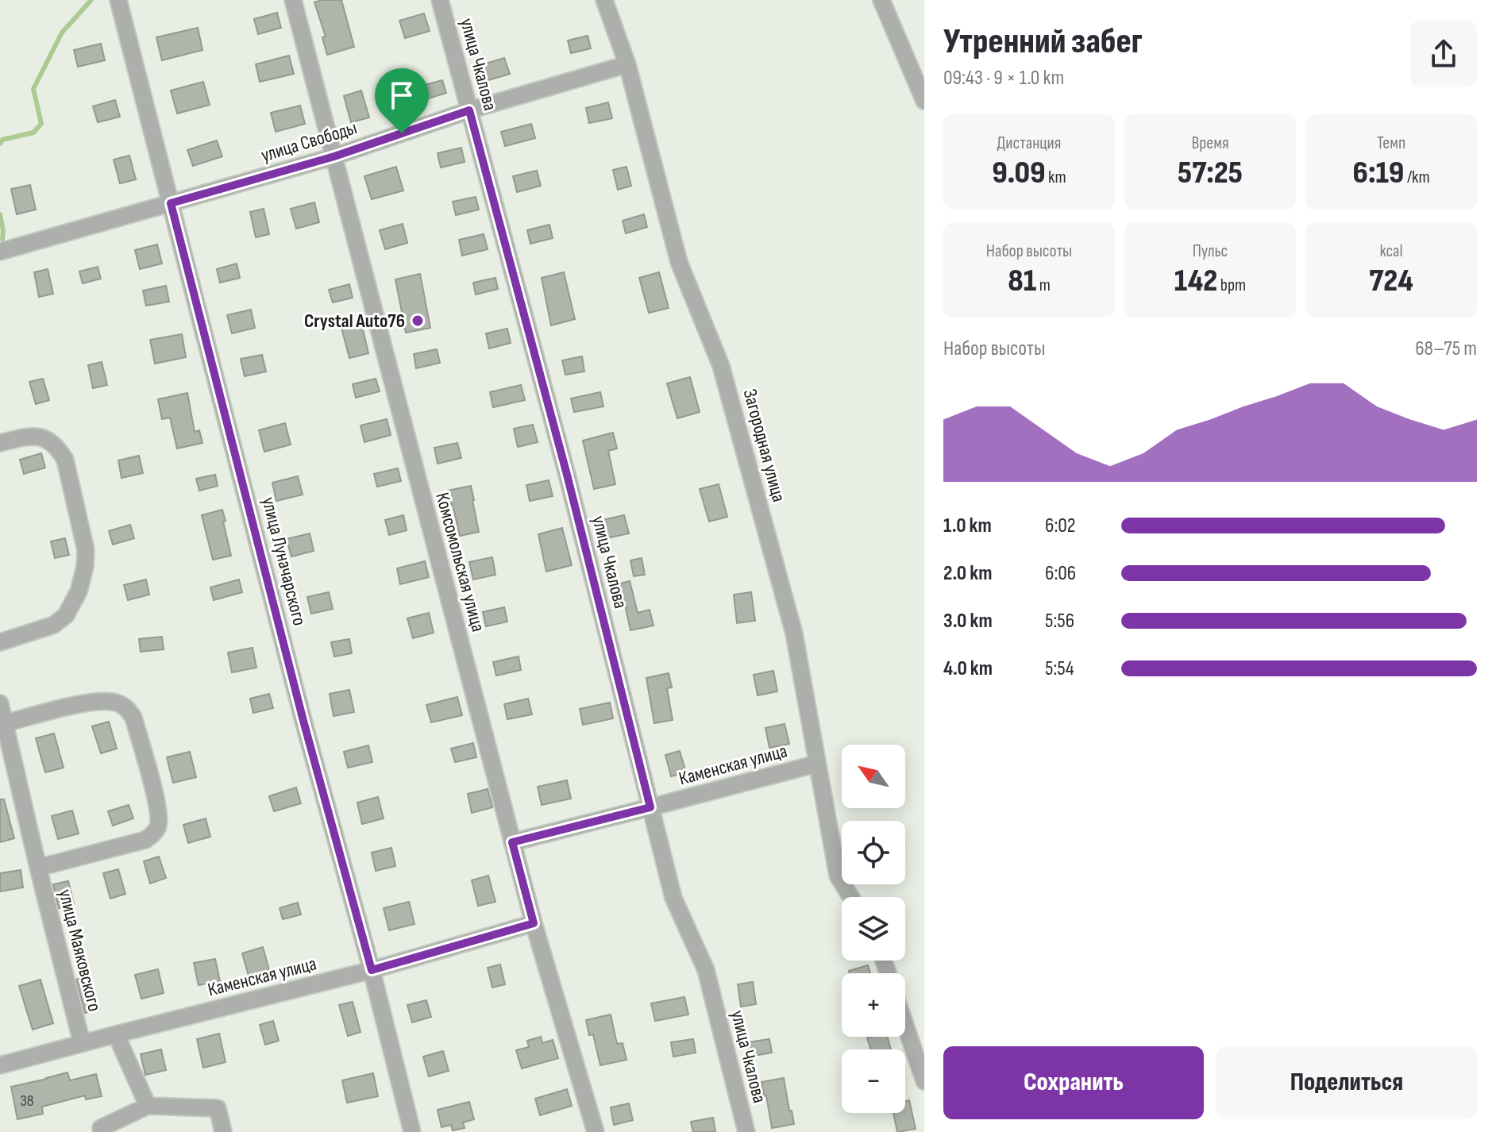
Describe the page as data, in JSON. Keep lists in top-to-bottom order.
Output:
{
  "streets": {
    "street": [
      "улица Чкалова",
      "улица Свободы",
      "Загородная улица",
      "улица Луначарского",
      "Комсомольская улица",
      "Каменская улица",
      "улица Маяковского"
    ]
  },
  "crossings": [
    ["улица Чкалова", "улица Свободы"],
    ["улица Чкалова", "Каменская улица"],
    ["улица Свободы", "Загородная улица"],
    ["улица Свободы", "улица Луначарского"],
    ["улица Свободы", "Комсомольская улица"],
    ["Загородная улица", "Каменская улица"],
    ["улица Луначарского", "Каменская улица"],
    ["Комсомольская улица", "Каменская улица"],
    ["Каменская улица", "улица Маяковского"]
  ],
  "places": ["Crystal Auto76"],
  "house_numbers": ["38"],
  "north": "top left",
  "page": {
    "heading": ["Утренний забег", "09:43 · 9 × 1.0 km"],
    "stats": [
      ["Дистанция", "9.09 km"],
      ["Время", "57:25"],
      ["Темп", "6:19 /km"],
      ["Набор высоты", "81 m"],
      ["Пульс", "142 bpm"],
      ["kcal", "724"]
    ],
    "chart": ["Набор высоты", "68–75 m"],
    "list": [
      {
        "name": "1.0 km",
        "note": "6:02"
      },
      {
        "name": "2.0 km",
        "note": "6:06"
      },
      {
        "name": "3.0 km",
        "note": "5:56"
      },
      {
        "name": "4.0 km",
        "note": "5:54"
      }
    ],
    "map_buttons": ["+", "−"],
    "buttons": ["Сохранить", "Поделиться"]
  }
}
